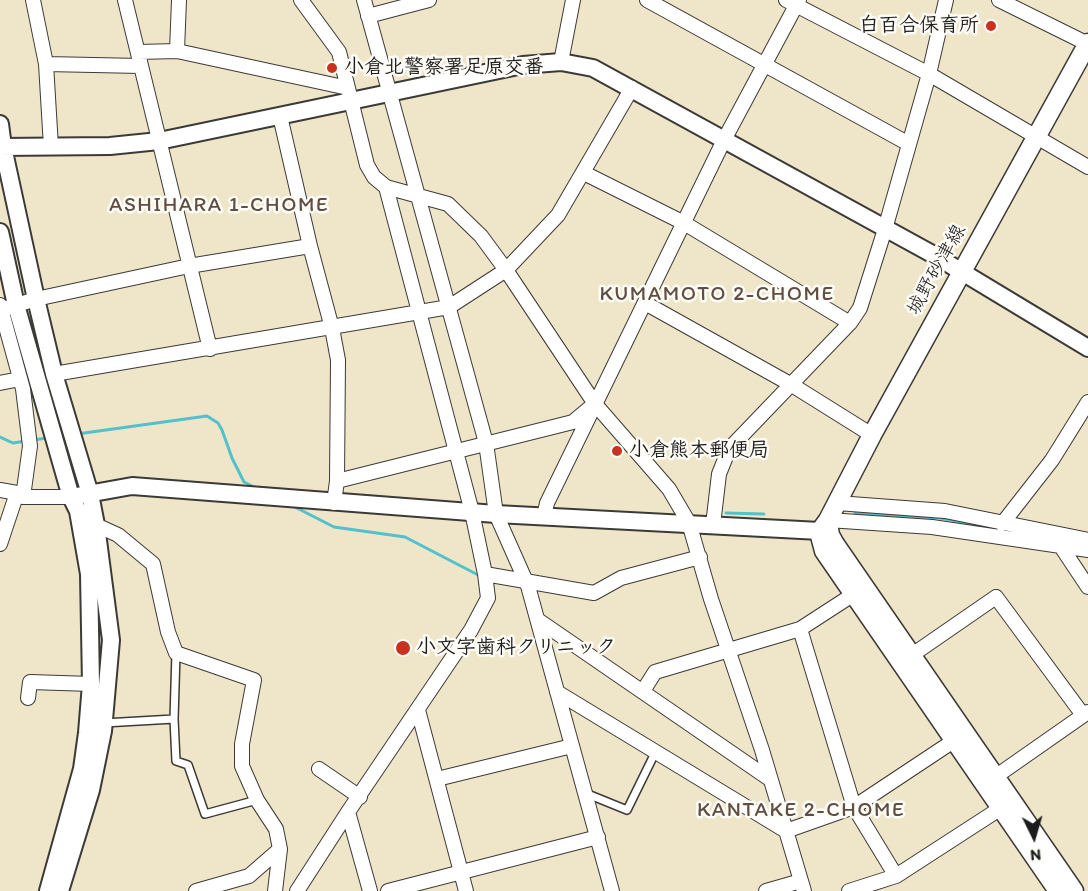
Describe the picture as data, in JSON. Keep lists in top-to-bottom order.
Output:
{
  "streets": {
    "main road": ["城野砂津線"]
  },
  "districts": ["ASHIHARA 1-CHOME", "KUMAMOTO 2-CHOME", "KANTAKE 2-CHOME"],
  "places": [
    "白百合保育所",
    "小倉北警察署足原交番",
    "小倉熊本郵便局",
    "小文字歯科クリニック"
  ],
  "north": "bottom"
}
